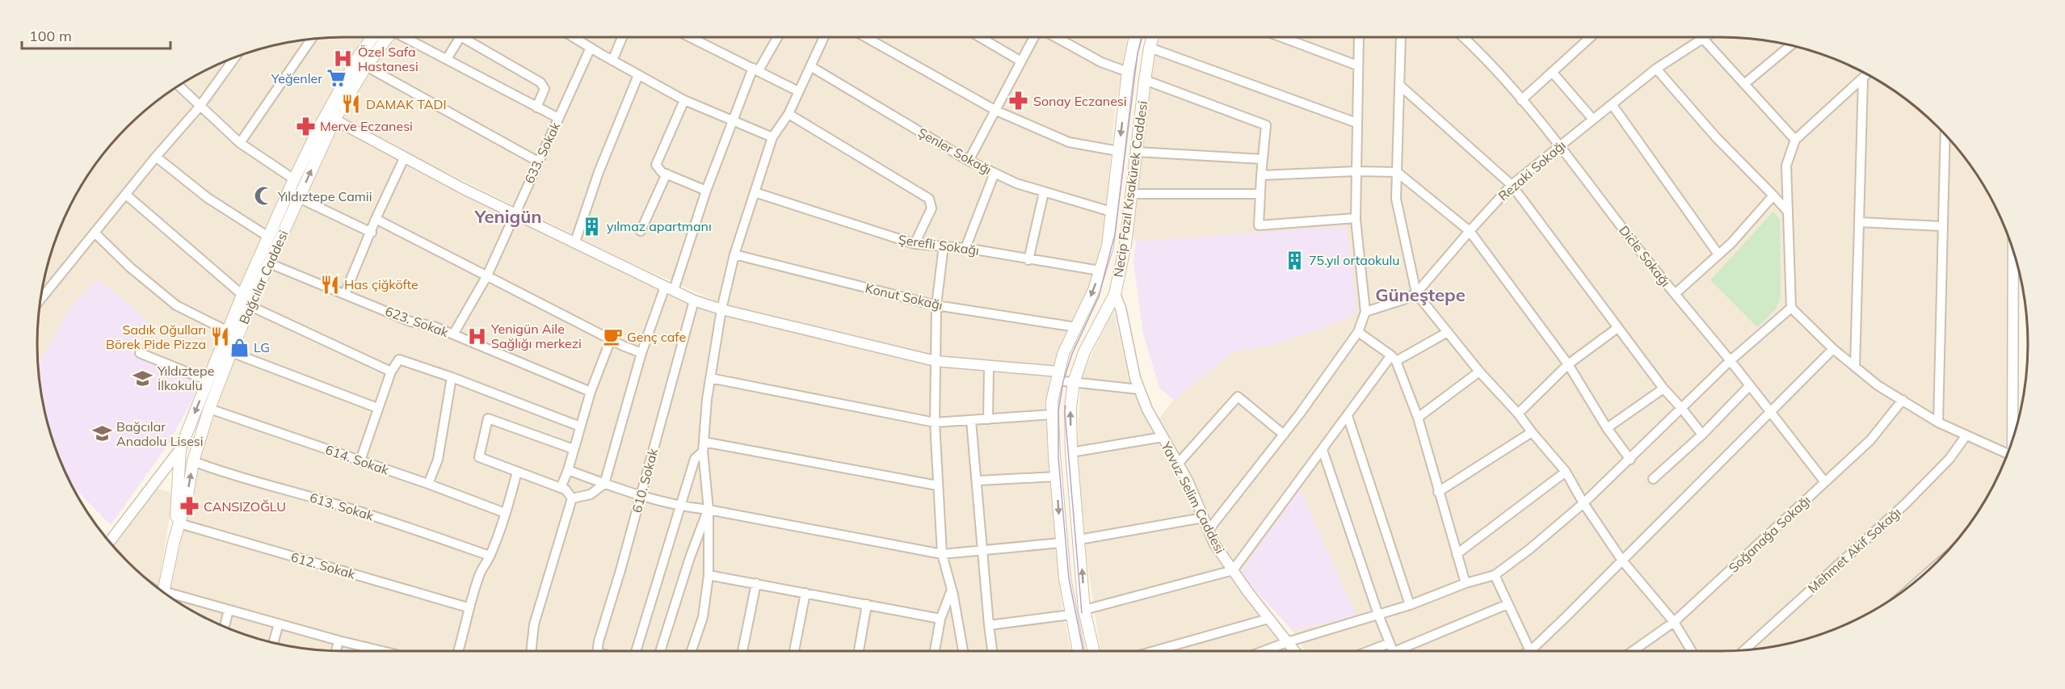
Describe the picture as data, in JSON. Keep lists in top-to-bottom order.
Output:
{
  "streets": {
    "main road": ["Necip Fazıl Kısakürek Caddesi", "Bağcılar Caddesi"],
    "street": [
      "Şenler Sokağı",
      "633. Sokak",
      "Rezaki Sokağı",
      "Şerefli Sokağı",
      "Dicle Sokağı",
      "Konut Sokağı",
      "623. Sokak",
      "614. Sokak",
      "610. Sokak",
      "Yavuz Selim Caddesi",
      "613. Sokak",
      "Soğanağa Sokağı",
      "Mehmet Akif Sokağı",
      "612. Sokak"
    ]
  },
  "crossings": [
    ["Şenler Sokağı", "Necip Fazıl Kısakürek Caddesi"],
    ["633. Sokak", "623. Sokak"],
    ["Rezaki Sokağı", "Dicle Sokağı"],
    ["Necip Fazıl Kısakürek Caddesi", "Şerefli Sokağı"],
    ["Necip Fazıl Kısakürek Caddesi", "Konut Sokağı"],
    ["Necip Fazıl Kısakürek Caddesi", "Yavuz Selim Caddesi"],
    ["Dicle Sokağı", "Soğanağa Sokağı"],
    ["Bağcılar Caddesi", "623. Sokak"],
    ["Bağcılar Caddesi", "614. Sokak"],
    ["Bağcılar Caddesi", "613. Sokak"],
    ["Bağcılar Caddesi", "612. Sokak"]
  ],
  "districts": ["Yenigün", "Güneştepe"],
  "places": {
    "hospital": ["Özel Safa Hastanesi", "Yenigün Aile Sağlığı merkezi"],
    "supermarket": ["Yeğenler"],
    "pharmacy": ["Sonay Eczanesi", "Merve Eczanesi", "CANSIZOĞLU"],
    "restaurant": ["DAMAK TADI", "Has çiğköfte", "Sadık Oğulları Börek Pide Pizza"],
    "mosque": ["Yıldıztepe Camii"],
    "building": ["yılmaz apartmanı", "75.yıl ortaokulu"],
    "cafe": ["Genç cafe"],
    "shop": ["LG"],
    "school or university": ["Yıldıztepe İlkokulu", "Bağcılar Anadolu Lisesi"]
  },
  "scale_bar": "100 m"
}
